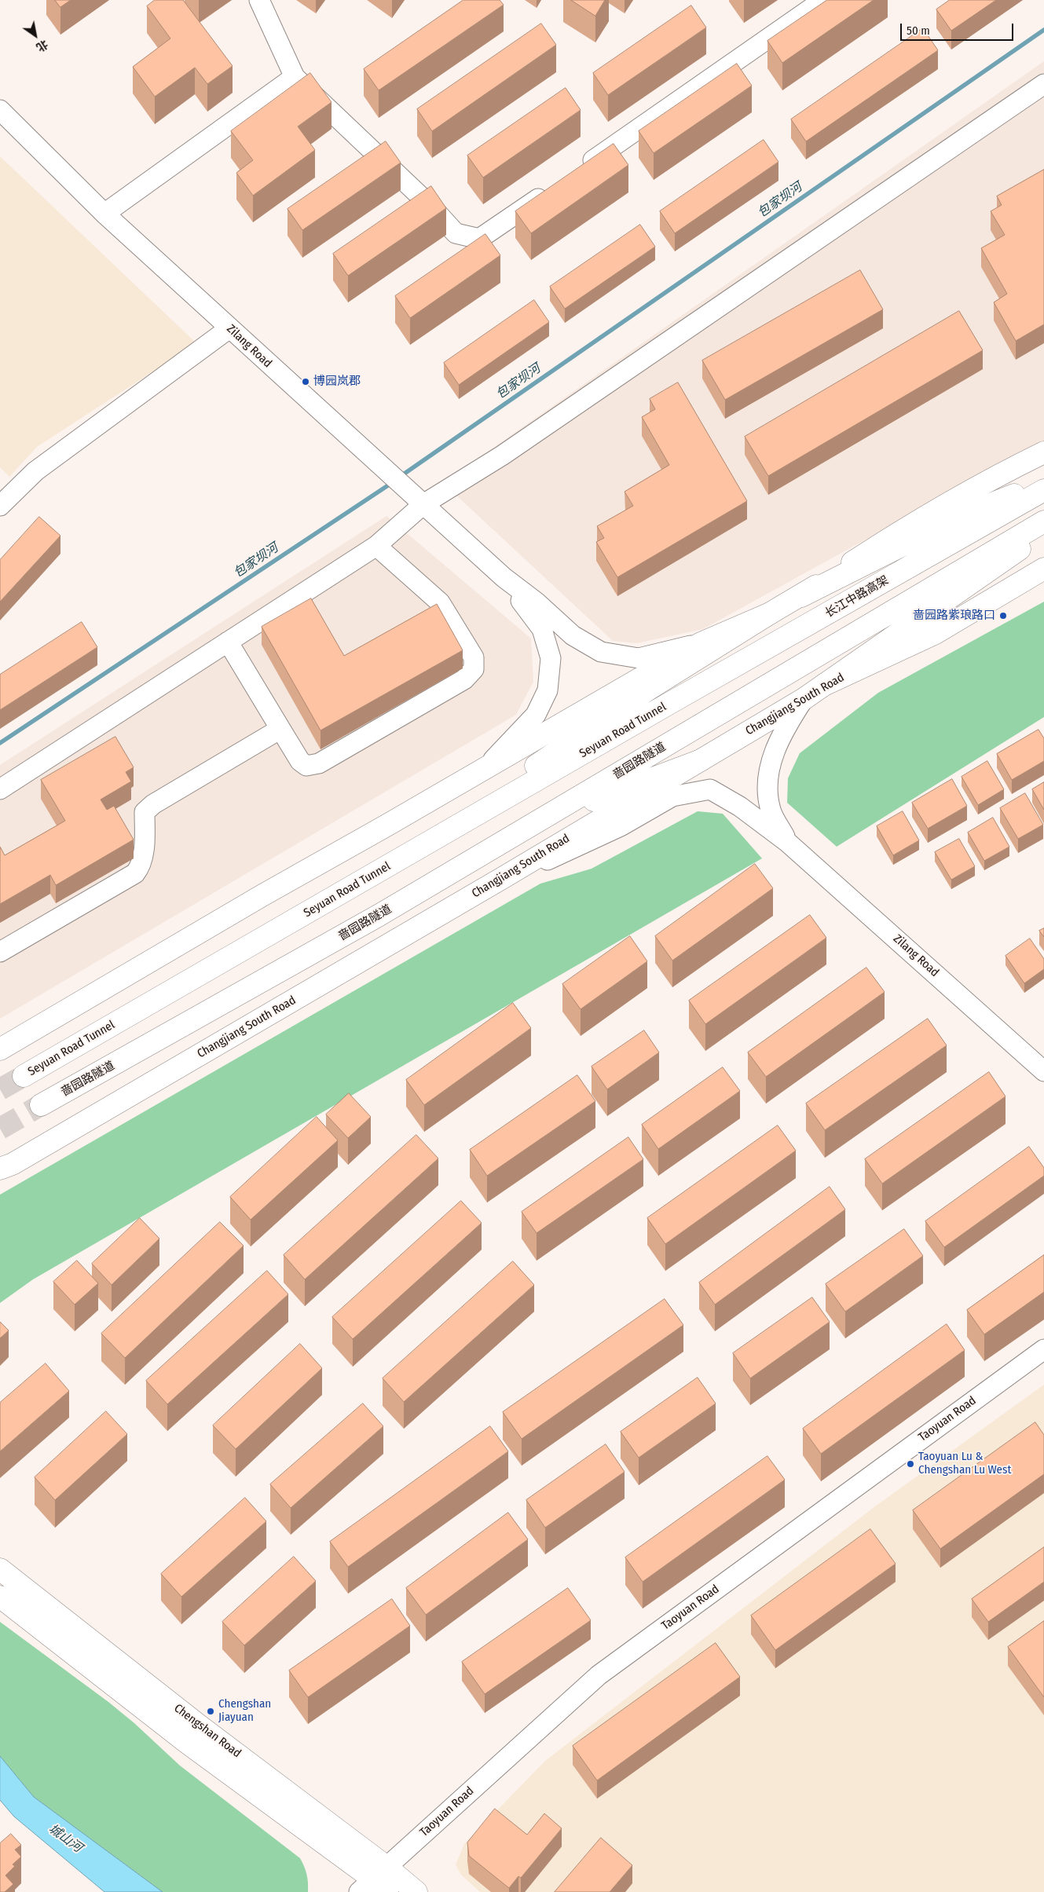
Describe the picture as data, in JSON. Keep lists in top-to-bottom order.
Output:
{
  "streets": {
    "main road": [
      "长江中路高架",
      "Changjiang South Road",
      "Seyuan Road Tunnel",
      "啬园路隧道",
      "Chengshan Road"
    ],
    "street": ["Zilang Road", "Taoyuan Road"]
  },
  "crossings": [
    ["Zilang Road", "Changjiang South Road"],
    ["长江中路高架", "Seyuan Road Tunnel"],
    ["Taoyuan Road", "Chengshan Road"]
  ],
  "water": ["包家坝河", "城山河"],
  "places": [
    "博园岚郡",
    "啬园路紫琅路口",
    "Taoyuan Lu & Chengshan Lu West",
    "Chengshan Jiayuan"
  ],
  "scale_bar": "50 m",
  "north": "bottom right"
}
